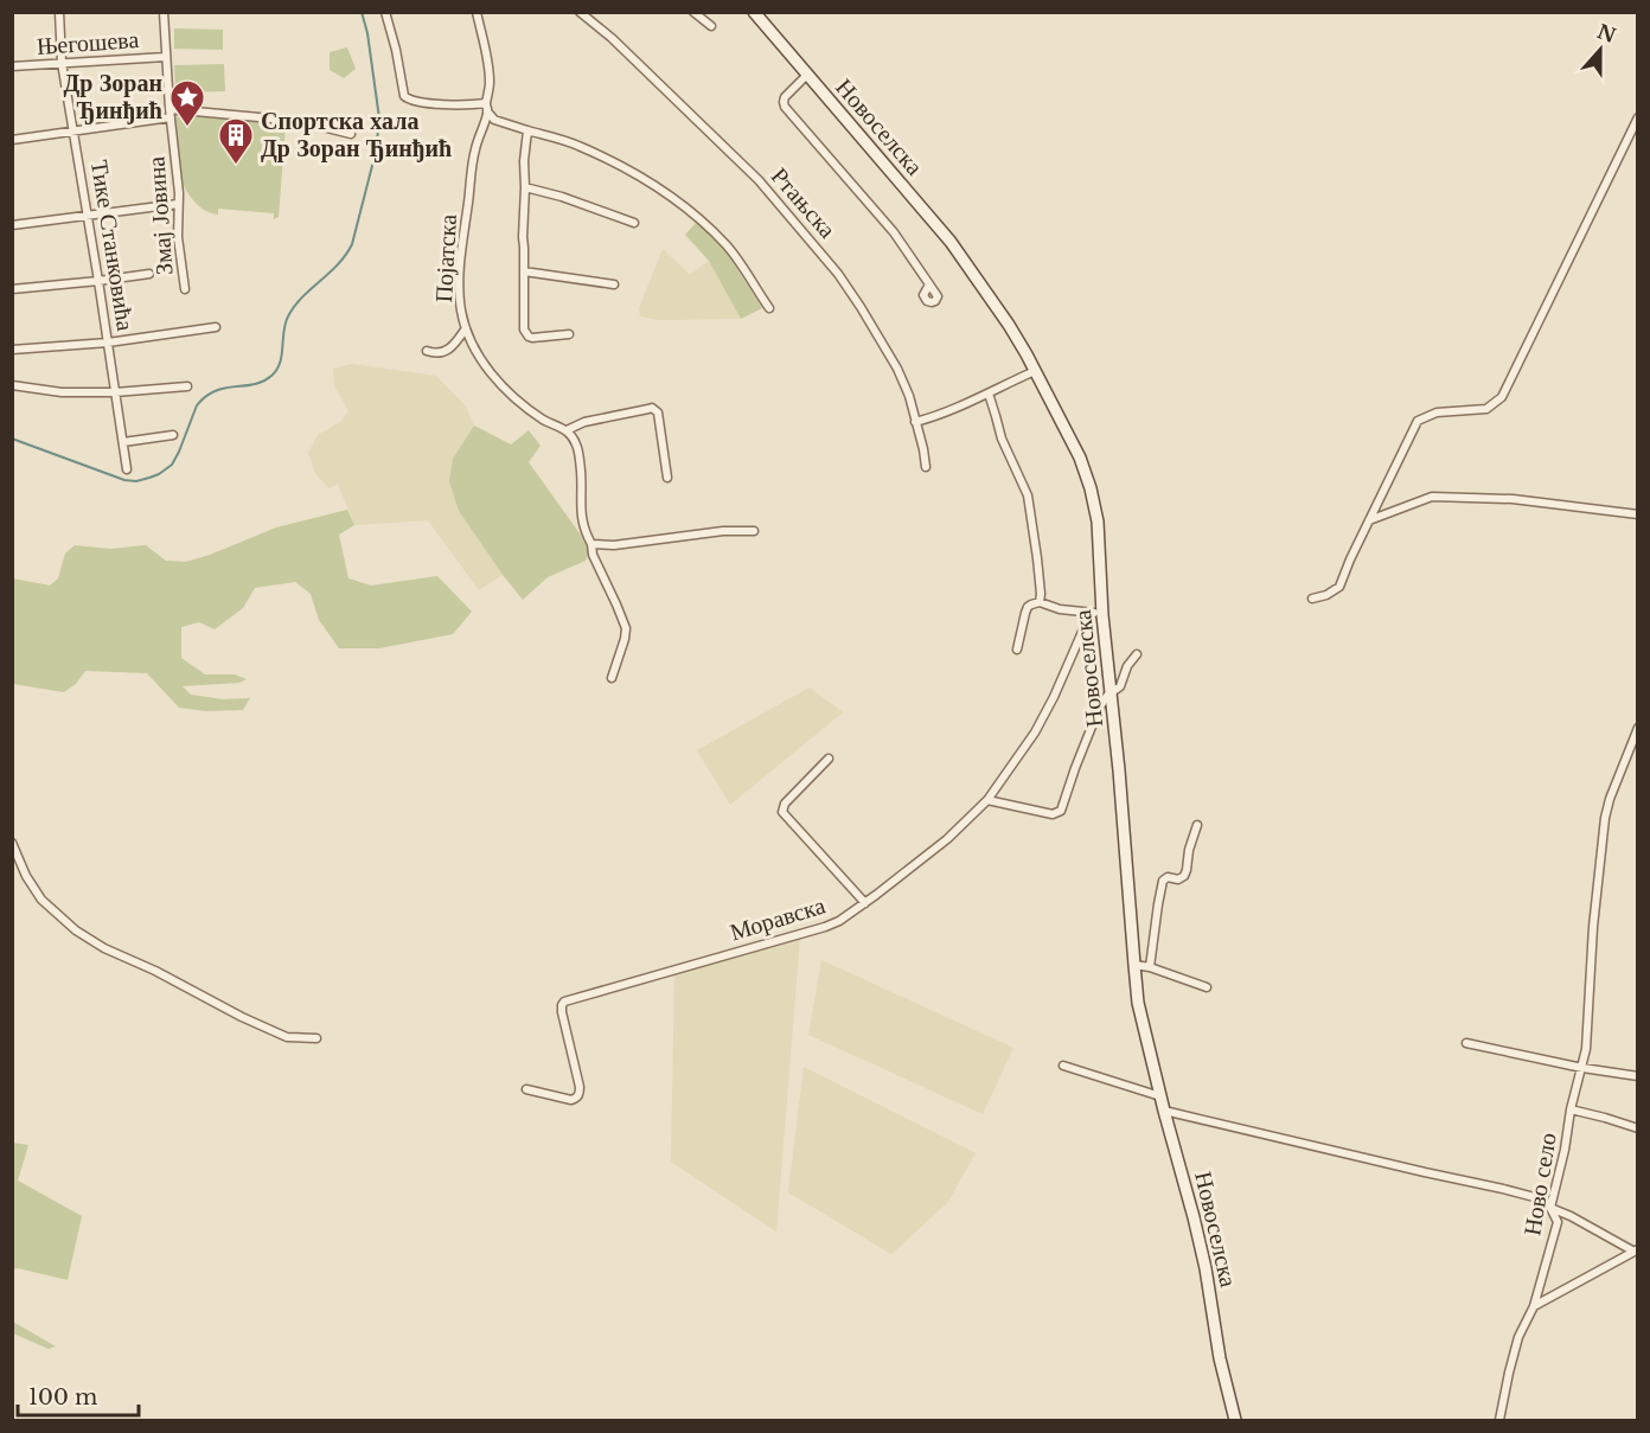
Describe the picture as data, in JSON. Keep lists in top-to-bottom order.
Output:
{
  "streets": {
    "street": [
      "Његошева",
      "Новоселска",
      "Ртањска",
      "Змај Јовина",
      "Тике Станковића",
      "Појатска",
      "Моравска",
      "Ново село"
    ]
  },
  "crossings": [
    ["Његошева", "Змај Јовина"],
    ["Његошева", "Тике Станковића"]
  ],
  "places": {
    "place": ["Др Зоран Ђинђић"],
    "building": ["Спортска хала Др Зоран Ђинђић"]
  },
  "scale_bar": "100 m",
  "north": "top"
}
